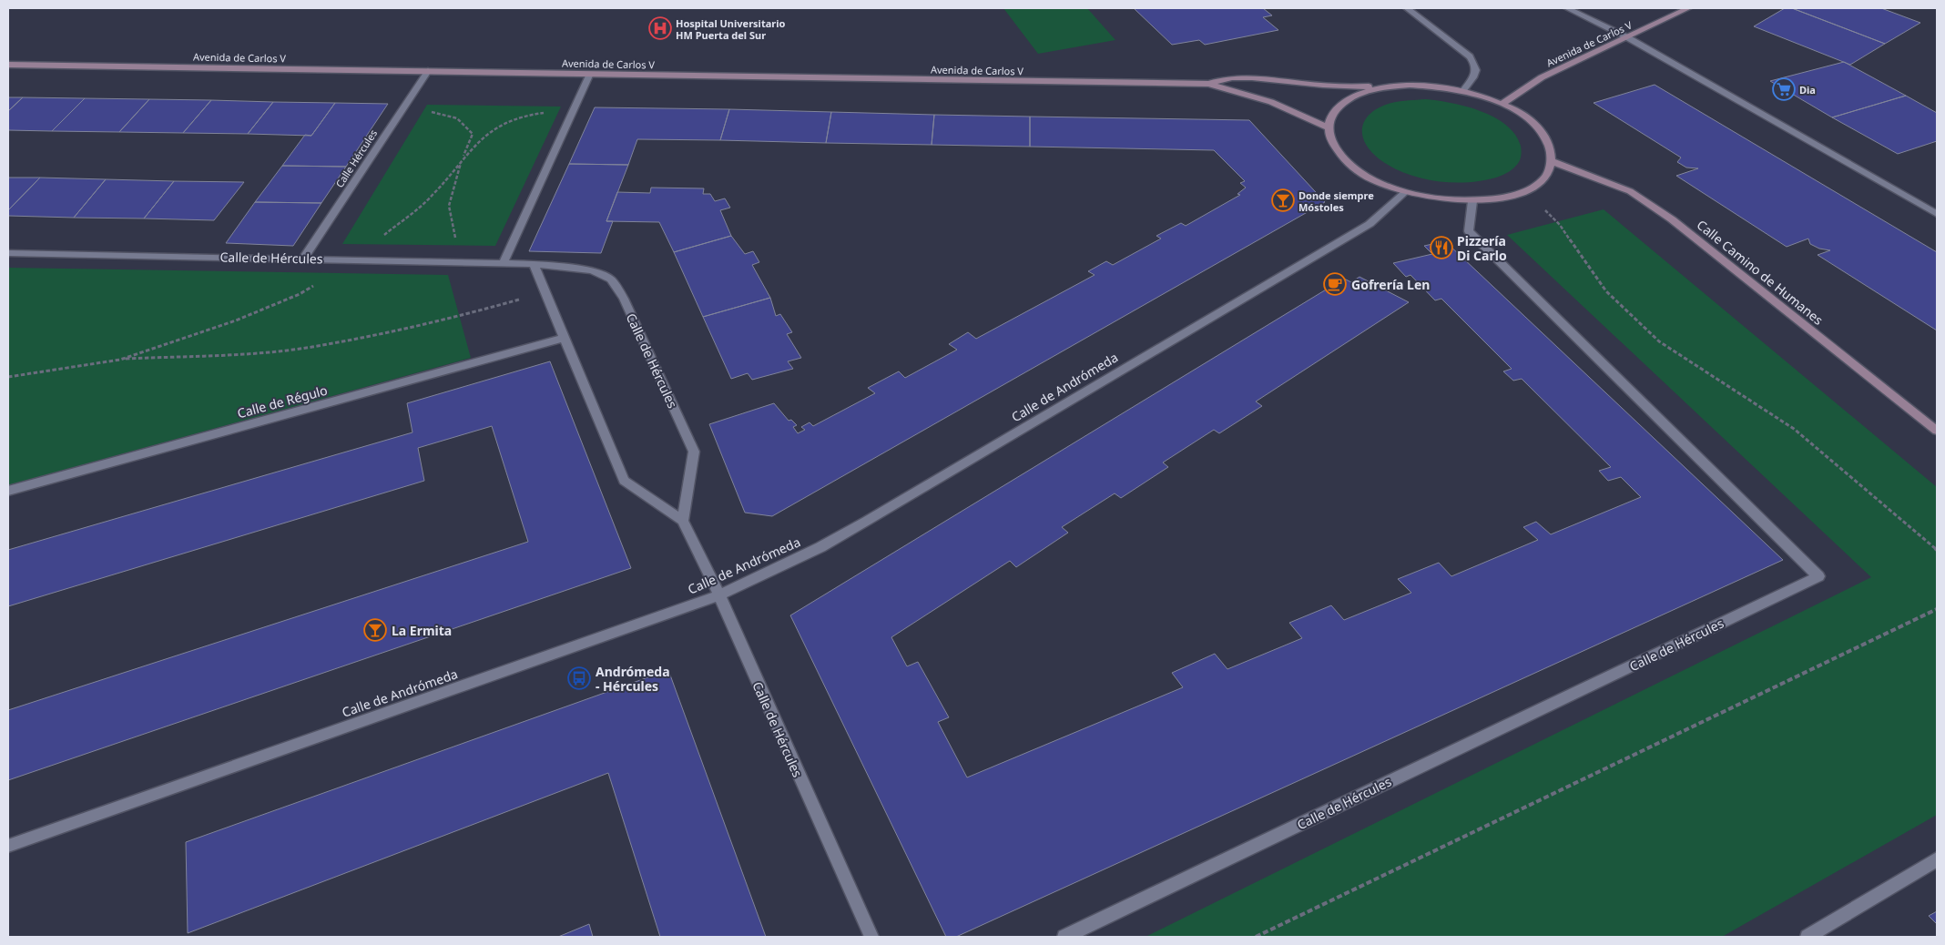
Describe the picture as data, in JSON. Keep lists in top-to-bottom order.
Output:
{
  "streets": {
    "street": [
      "Avenida de Carlos V",
      "Calle Hércules",
      "Calle de Hércules",
      "Calle Camino de Humanes",
      "Calle de Andrómeda",
      "Calle de Régulo"
    ]
  },
  "crossings": [
    ["Avenida de Carlos V", "Calle Hércules"],
    ["Calle Hércules", "Calle de Hércules"],
    ["Calle de Hércules", "Calle de Andrómeda"],
    ["Calle de Hércules", "Calle de Régulo"]
  ],
  "places": {
    "hospital": ["Hospital Universitario HM Puerta del Sur"],
    "supermarket": ["Dia"],
    "bar": ["Donde siempre Móstoles", "La Ermita"],
    "restaurant": ["Pizzería Di Carlo"],
    "cafe": ["Gofrería Len"],
    "bus stop": ["Andrómeda - Hércules"]
  }
}
